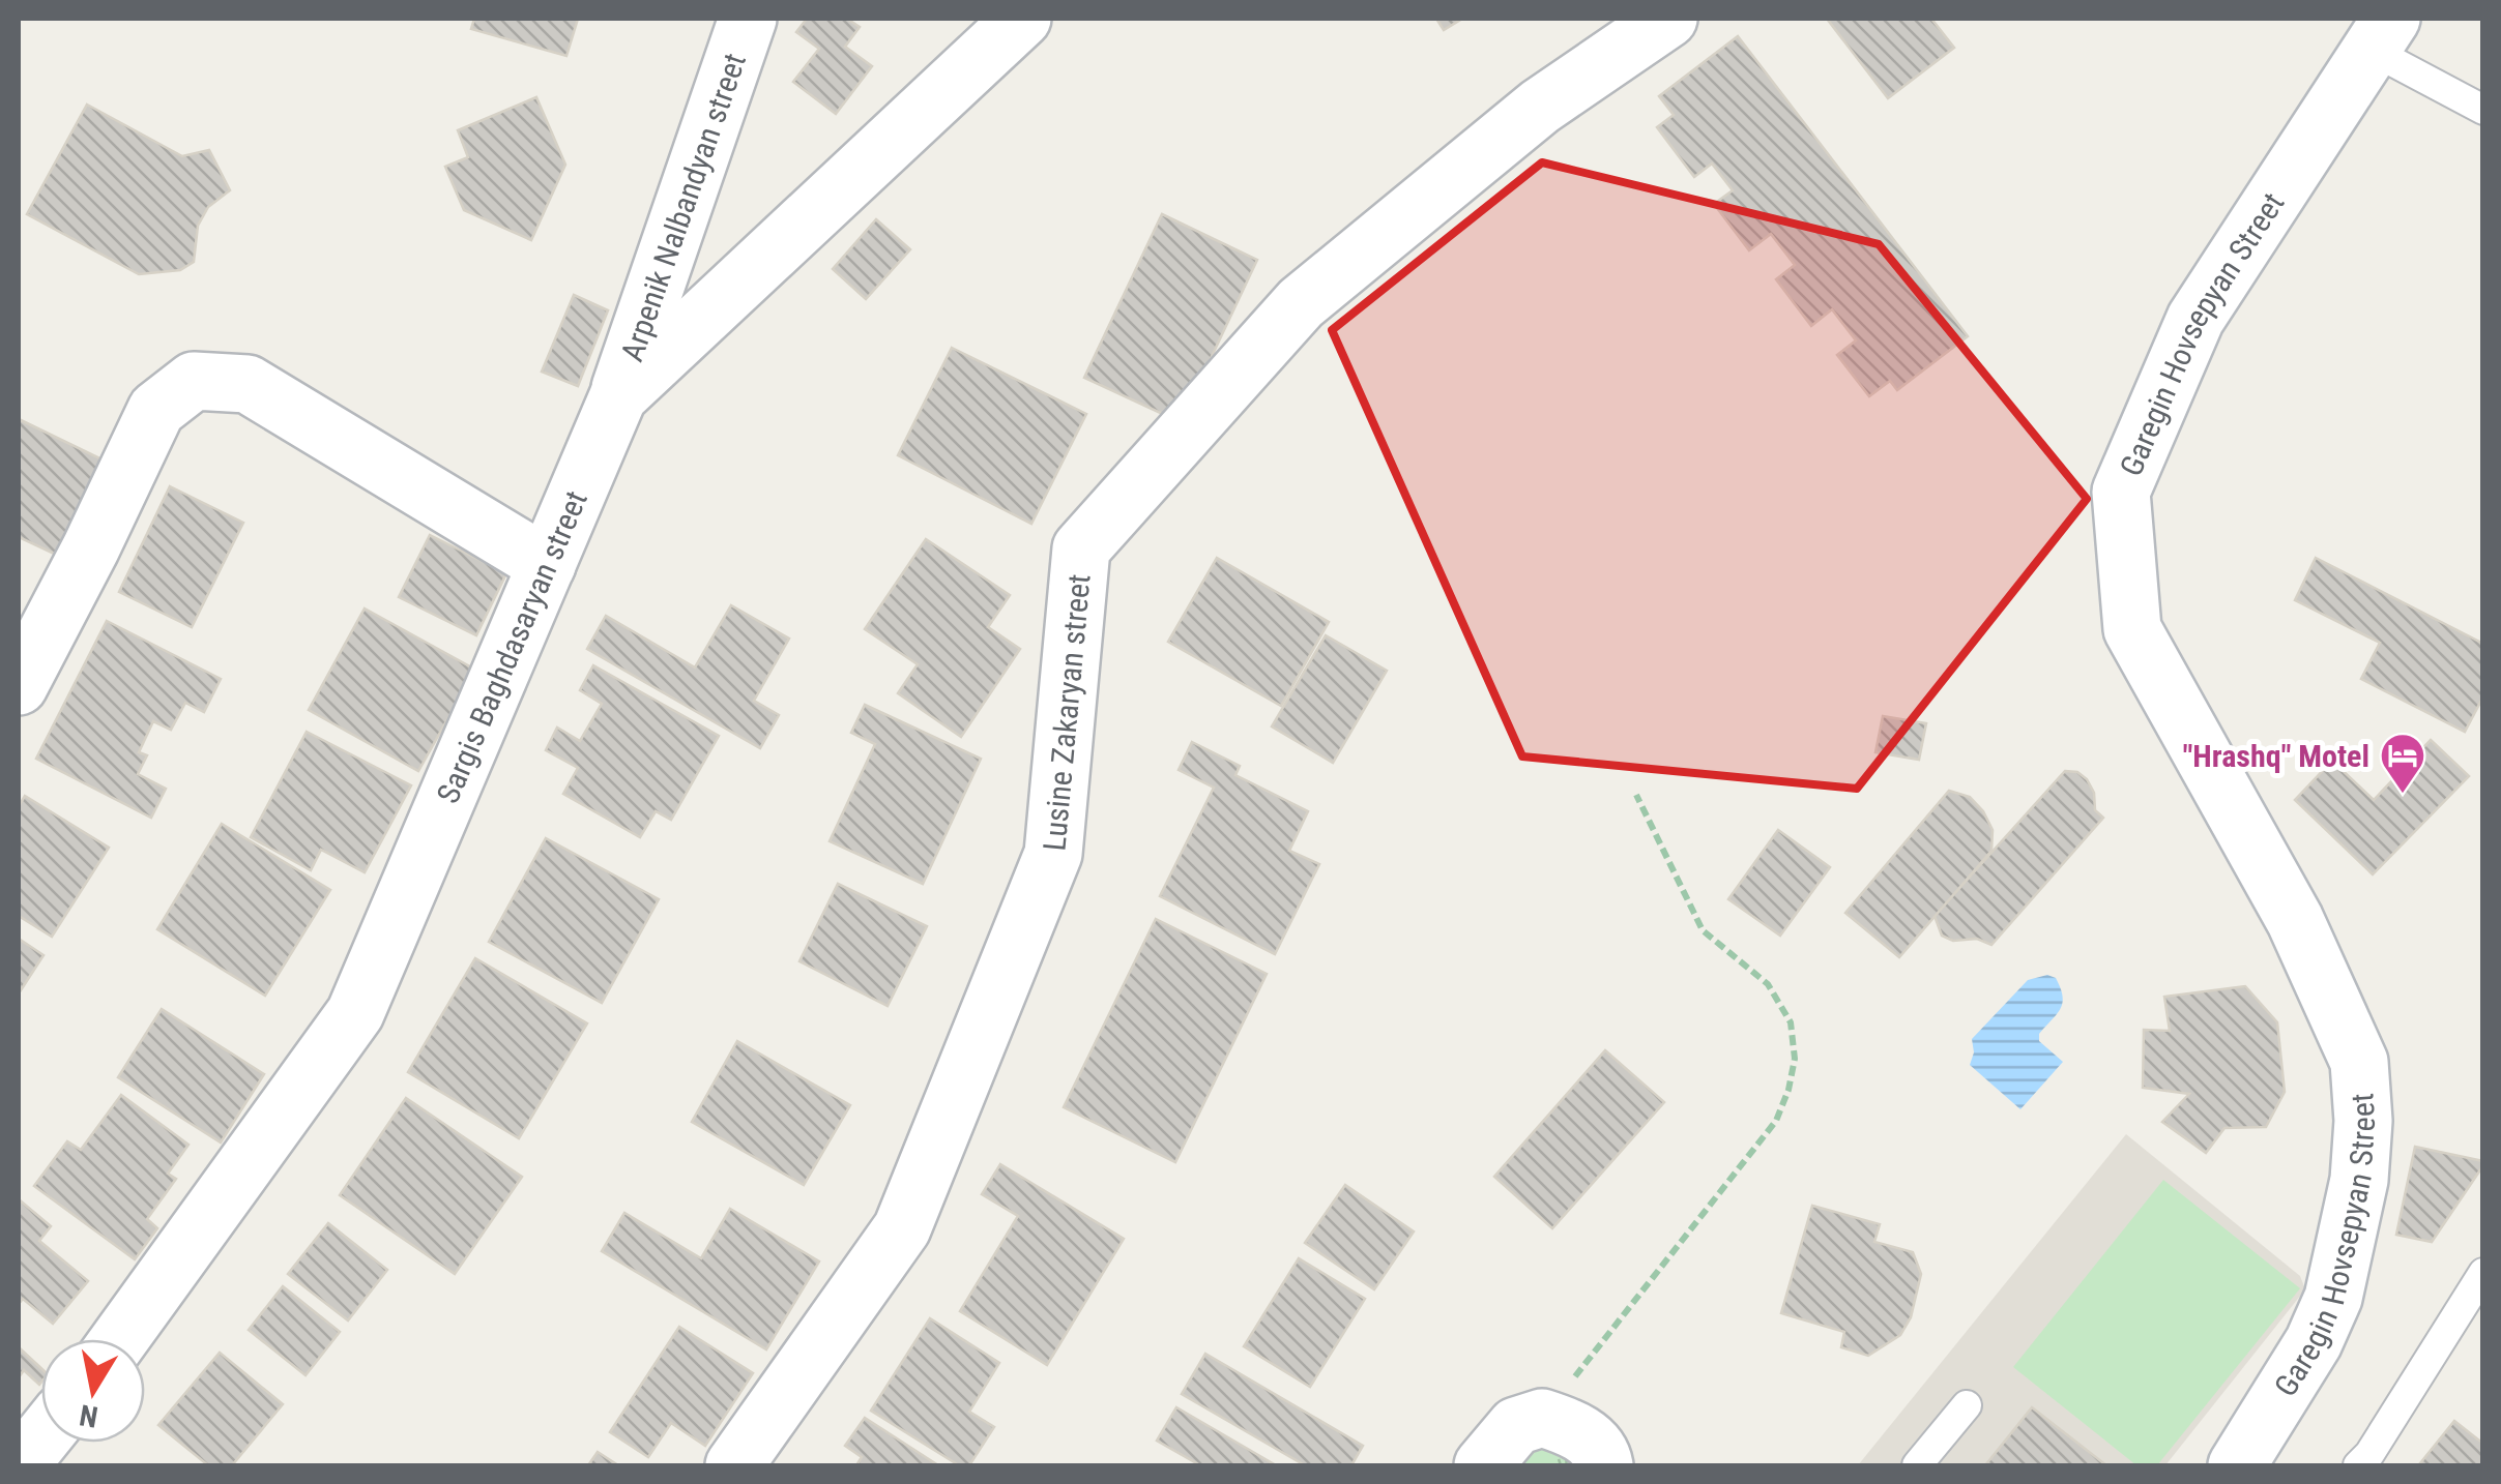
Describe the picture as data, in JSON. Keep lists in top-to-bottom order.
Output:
{
  "streets": {
    "street": [
      "Arpenik Nalbandyan street",
      "Garegin Hovsepyan Street",
      "Sargis Baghdasaryan street",
      "Lusine Zakaryan street"
    ]
  },
  "crossings": [
    ["Arpenik Nalbandyan street", "Sargis Baghdasaryan street"]
  ],
  "places": {
    "hotel": ["\"Hrashq\" Motel"]
  },
  "north": "bottom"
}
